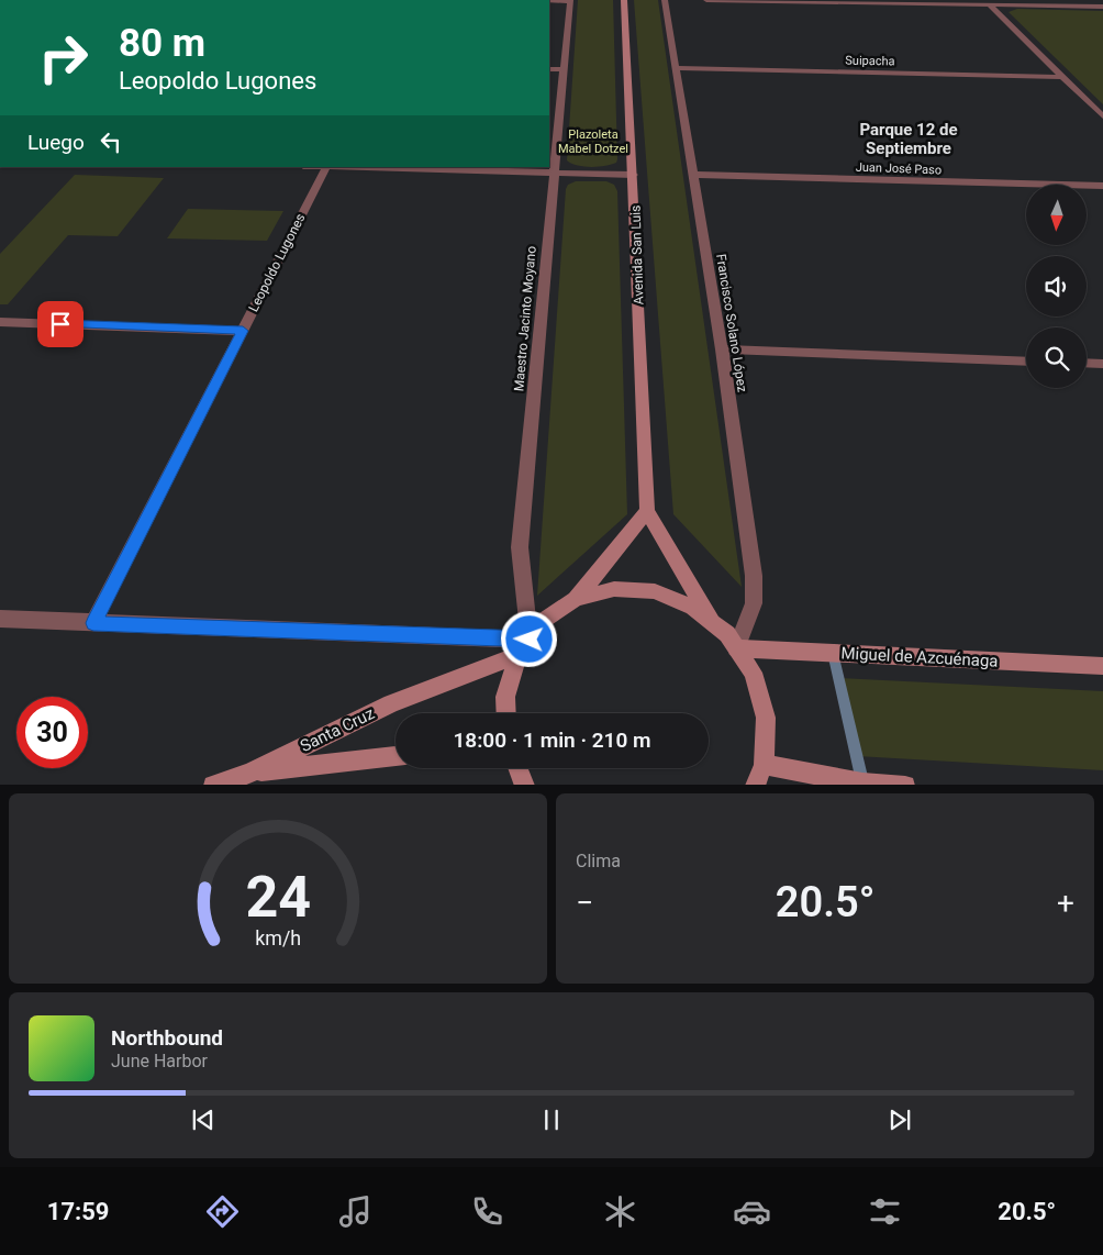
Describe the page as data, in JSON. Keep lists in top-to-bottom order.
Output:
{
  "streets": {
    "main road": ["Avenida San Luis", "Miguel de Azcuénaga", "Santa Cruz"],
    "street": [
      "Suipacha",
      "Juan José Paso",
      "Leopoldo Lugones",
      "Maestro Jacinto Moyano",
      "Francisco Solano López"
    ]
  },
  "crossings": [
    ["Suipacha", "Francisco Solano López"],
    ["Juan José Paso", "Francisco Solano López"],
    ["Avenida San Luis", "Maestro Jacinto Moyano"],
    ["Avenida San Luis", "Francisco Solano López"],
    ["Avenida San Luis", "Miguel de Azcuénaga"],
    ["Avenida San Luis", "Santa Cruz"],
    ["Maestro Jacinto Moyano", "Santa Cruz"],
    ["Francisco Solano López", "Miguel de Azcuénaga"]
  ],
  "districts": ["Parque 12 de Septiembre"],
  "parks": ["Plazoleta Mabel Dotzel"],
  "north": "bottom",
  "page": {
    "turn": ["80 m", "Leopoldo Lugones"],
    "then": "Luego",
    "limit": "30",
    "trip": "18:00 · 1 min · 210 m",
    "tile": "Clima",
    "heat": ["−", "20.5°", "+"],
    "song": ["Northbound", "June Harbor"],
    "tabs": ["17:59", "20.5°"],
    "gauge": ["24", "km/h"]
  }
}
